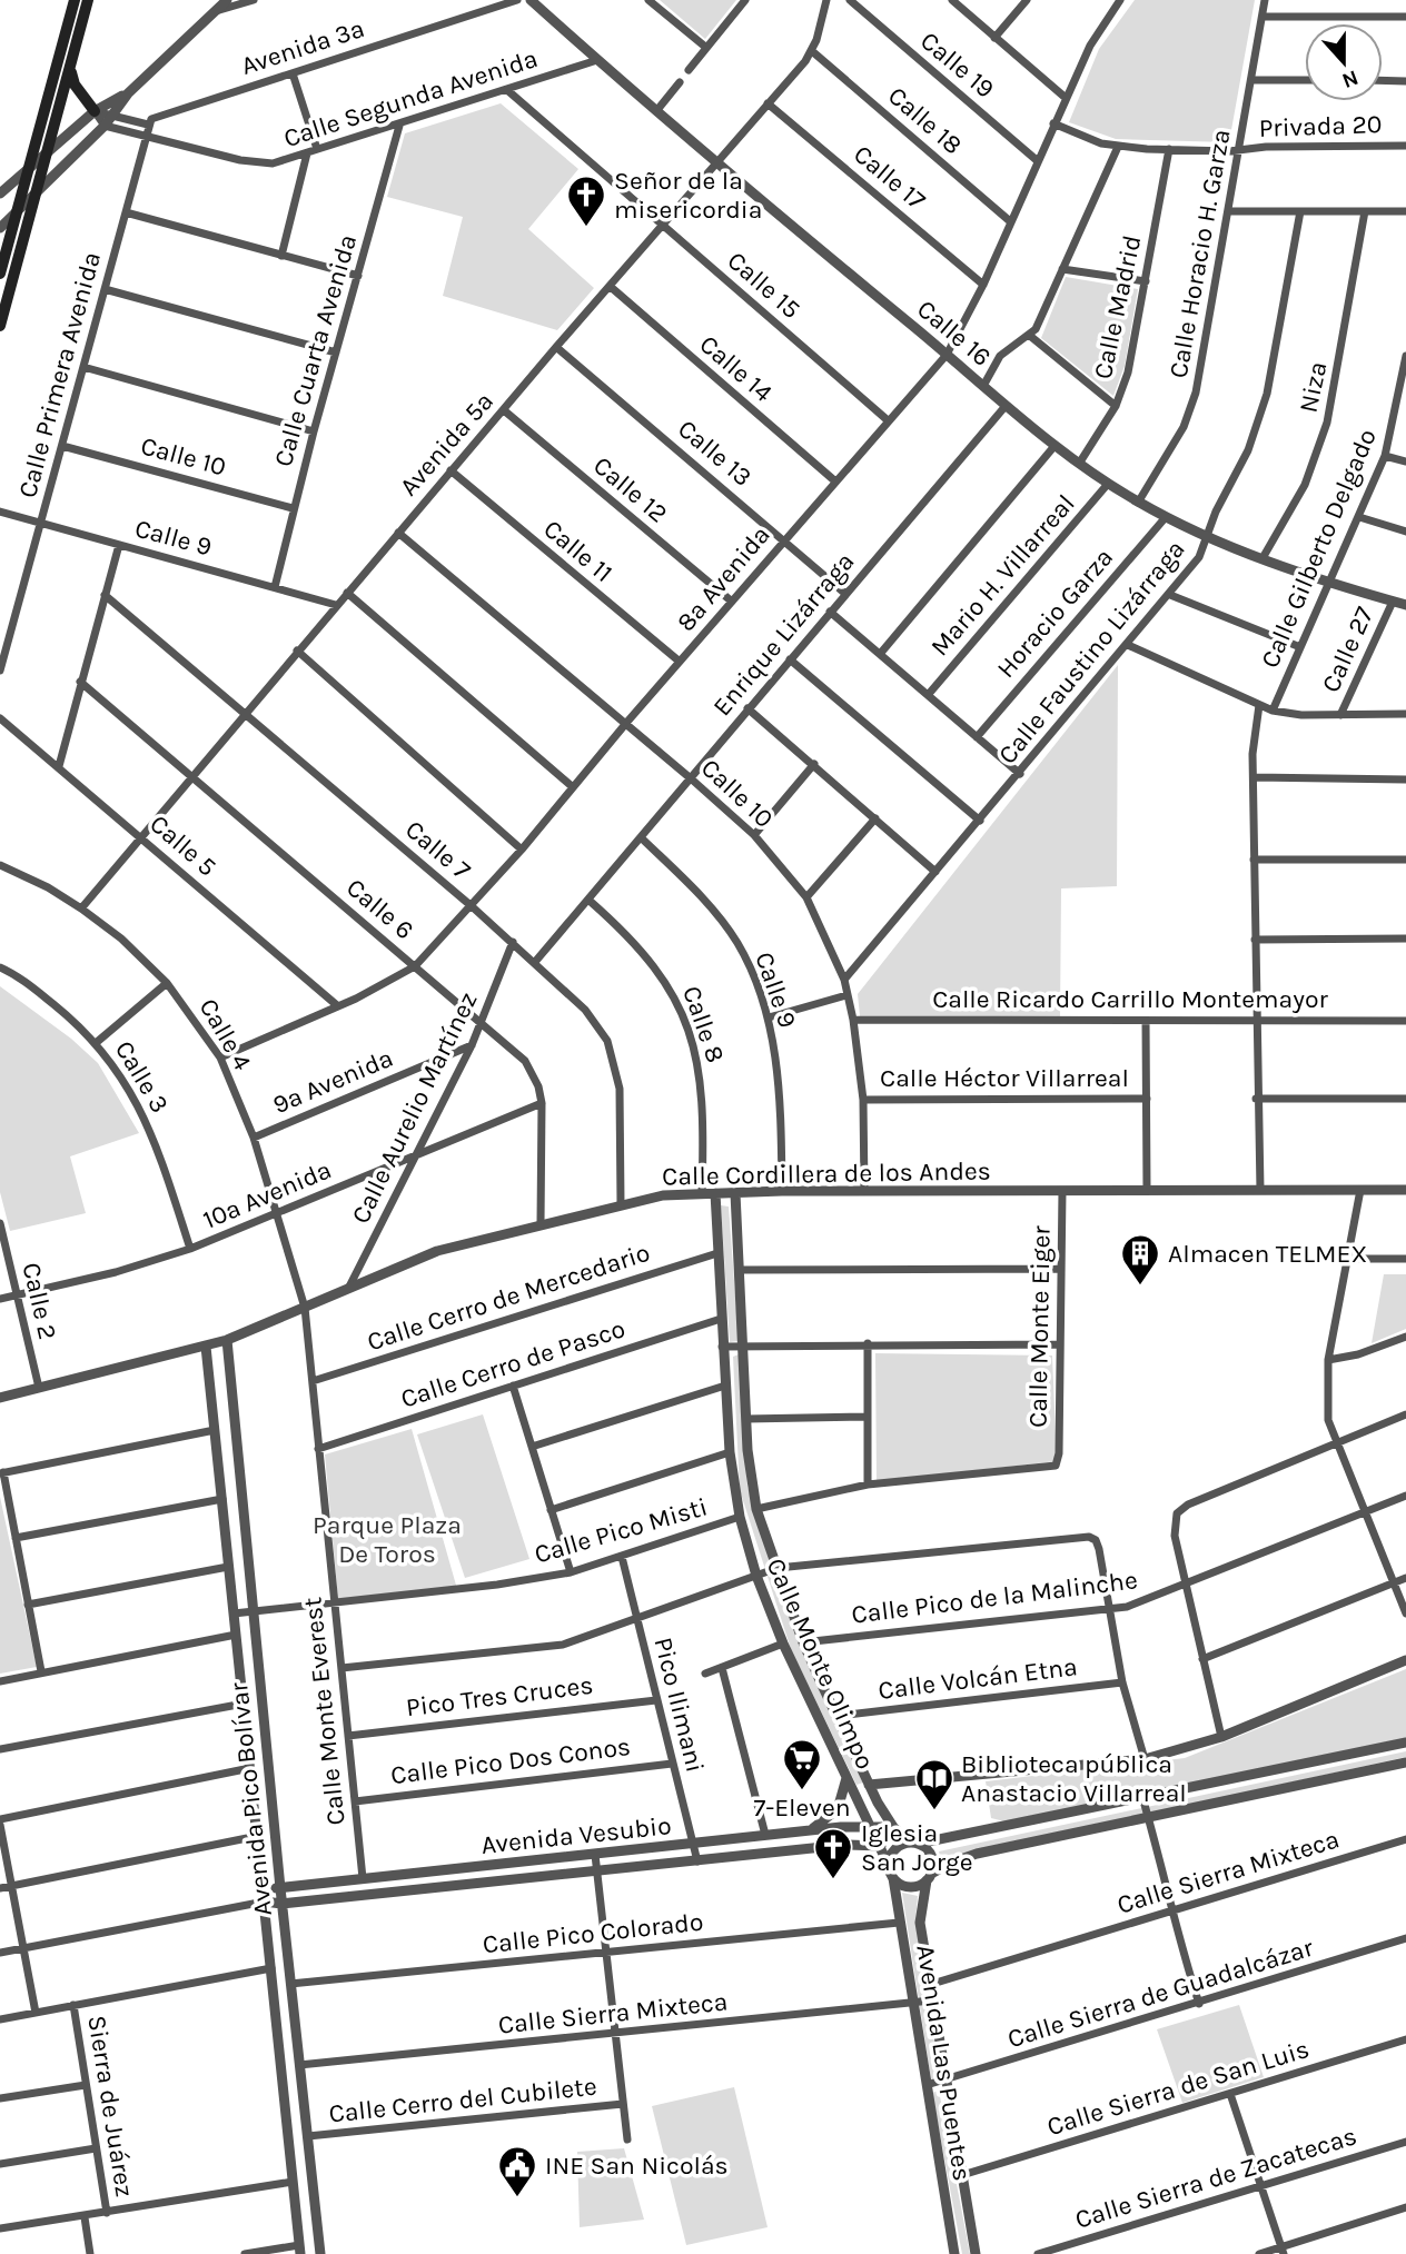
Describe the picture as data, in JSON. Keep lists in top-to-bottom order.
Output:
{
  "streets": {
    "street": [
      "Avenida 3a",
      "Calle 19",
      "Calle Segunda Avenida",
      "Calle 18",
      "Privada 20",
      "Calle 17",
      "Calle Horacio H. Garza",
      "Calle 15",
      "Calle Madrid",
      "Calle 16",
      "Calle Cuarta Avenida",
      "Calle 14",
      "Calle Primera Avenida",
      "Niza",
      "Avenida 5a",
      "Calle 13",
      "Calle 10",
      "Calle 12",
      "Calle 9",
      "Calle Gilberto Delgado",
      "Calle 11",
      "Mario H. Villarreal",
      "8a Avenida",
      "Horacio Garza",
      "Enrique Lizárraga",
      "Calle 27",
      "Calle Faustino Lizárraga",
      "Calle 5",
      "Calle 7",
      "Calle 6",
      "Calle Ricardo Carrillo Montemayor",
      "Calle 8",
      "Calle 4",
      "Calle 3",
      "Calle Héctor Villarreal",
      "9a Avenida",
      "Calle Aurelio Martínez",
      "Calle Cordillera de los Andes",
      "10a Avenida",
      "Calle Cerro de Mercedario",
      "Calle 2",
      "Calle Monte Eiger",
      "Calle Cerro de Pasco",
      "Calle Pico Misti",
      "Calle Pico de la Malinche",
      "Calle Monte Olimpo",
      "Calle Volcán Etna",
      "Pico Tres Cruces",
      "Pico Ilimani",
      "Calle Monte Everest",
      "Calle Pico Dos Conos",
      "Avenida Pico Bolívar",
      "Avenida Vesubio",
      "Calle Sierra Mixteca",
      "Calle Pico Colorado",
      "Calle Sierra de Guadalcázar",
      "Avenida Las Puentes",
      "Calle Sierra de San Luis",
      "Calle Cerro del Cubilete",
      "Sierra de Juárez",
      "Calle Sierra de Zacatecas"
    ]
  },
  "crossings": [
    ["Calle 19", "8a Avenida"],
    ["Calle Segunda Avenida", "Calle 15"],
    ["Calle Segunda Avenida", "Calle 16"],
    ["Calle Segunda Avenida", "Calle Cuarta Avenida"],
    ["Calle Segunda Avenida", "Calle Primera Avenida"],
    ["Calle 18", "Avenida 5a"],
    ["Calle 18", "8a Avenida"],
    ["Privada 20", "Calle Horacio H. Garza"],
    ["Privada 20", "Calle Madrid"],
    ["Privada 20", "8a Avenida"],
    ["Calle 17", "Avenida 5a"],
    ["Calle 17", "8a Avenida"],
    ["Calle Horacio H. Garza", "Calle 16"],
    ["Calle 15", "Avenida 5a"],
    ["Calle 15", "8a Avenida"],
    ["Calle Madrid", "Calle 16"],
    ["Calle 16", "Niza"],
    ["Calle 16", "Avenida 5a"],
    ["Calle 16", "Calle Gilberto Delgado"],
    ["Calle 16", "Mario H. Villarreal"],
    ["Calle 16", "8a Avenida"],
    ["Calle 16", "Horacio Garza"],
    ["Calle 16", "Enrique Lizárraga"],
    ["Calle 16", "Calle 27"],
    ["Calle 16", "Calle Faustino Lizárraga"],
    ["Calle Cuarta Avenida", "Calle 10"],
    ["Calle Cuarta Avenida", "Calle 9"],
    ["Calle 14", "Avenida 5a"],
    ["Calle 14", "8a Avenida"],
    ["Calle Primera Avenida", "Calle 10"],
    ["Calle Primera Avenida", "Calle 9"],
    ["Avenida 5a", "Calle 13"],
    ["Avenida 5a", "Calle 10"],
    ["Avenida 5a", "Calle 12"],
    ["Avenida 5a", "Calle 9"],
    ["Avenida 5a", "Calle 11"],
    ["Avenida 5a", "Calle 5"],
    ["Avenida 5a", "Calle 7"],
    ["Avenida 5a", "Calle 6"],
    ["Avenida 5a", "Calle 4"],
    ["Calle 13", "8a Avenida"],
    ["Calle 13", "Enrique Lizárraga"],
    ["Calle 10", "8a Avenida"],
    ["Calle 10", "Enrique Lizárraga"],
    ["Calle 10", "Calle Faustino Lizárraga"],
    ["Calle 10", "Calle Ricardo Carrillo Montemayor"],
    ["Calle 10", "Calle Héctor Villarreal"],
    ["Calle 10", "Calle Cordillera de los Andes"],
    ["Calle 12", "8a Avenida"],
    ["Calle 9", "Enrique Lizárraga"],
    ["Calle 9", "Calle Cordillera de los Andes"],
    ["Calle 11", "8a Avenida"],
    ["8a Avenida", "Calle 5"],
    ["8a Avenida", "Calle 7"],
    ["8a Avenida", "Calle 6"],
    ["8a Avenida", "Calle 4"],
    ["Enrique Lizárraga", "Calle 7"],
    ["Enrique Lizárraga", "Calle 8"],
    ["Calle 7", "Calle Aurelio Martínez"],
    ["Calle 7", "Calle Cordillera de los Andes"],
    ["Calle 6", "Calle Aurelio Martínez"],
    ["Calle 6", "Calle Cordillera de los Andes"],
    ["Calle 6", "10a Avenida"],
    ["Calle 8", "Calle Cordillera de los Andes"],
    ["Calle 4", "9a Avenida"],
    ["Calle 4", "Calle Cordillera de los Andes"],
    ["Calle 4", "10a Avenida"],
    ["Calle 4", "Calle Monte Everest"],
    ["Calle 3", "10a Avenida"],
    ["9a Avenida", "Calle Aurelio Martínez"],
    ["Calle Aurelio Martínez", "Calle Cordillera de los Andes"],
    ["Calle Aurelio Martínez", "10a Avenida"],
    ["Calle Cordillera de los Andes", "Calle 2"],
    ["Calle Cordillera de los Andes", "Calle Monte Eiger"],
    ["Calle Cordillera de los Andes", "Calle Monte Olimpo"],
    ["Calle Cordillera de los Andes", "Calle Monte Everest"],
    ["Calle Cordillera de los Andes", "Avenida Pico Bolívar"],
    ["10a Avenida", "Calle 2"],
    ["Calle Cerro de Mercedario", "Calle Monte Olimpo"],
    ["Calle Cerro de Mercedario", "Calle Monte Everest"],
    ["Calle Cerro de Pasco", "Calle Monte Olimpo"],
    ["Calle Cerro de Pasco", "Calle Monte Everest"],
    ["Calle Pico Misti", "Calle Monte Olimpo"],
    ["Calle Pico Misti", "Pico Ilimani"],
    ["Calle Pico Misti", "Calle Monte Everest"],
    ["Calle Pico Misti", "Avenida Pico Bolívar"],
    ["Calle Pico de la Malinche", "Calle Monte Olimpo"],
    ["Calle Monte Olimpo", "Calle Volcán Etna"],
    ["Calle Monte Olimpo", "Avenida Vesubio"],
    ["Calle Monte Olimpo", "Avenida Las Puentes"],
    ["Pico Tres Cruces", "Pico Ilimani"],
    ["Pico Tres Cruces", "Calle Monte Everest"],
    ["Pico Ilimani", "Calle Pico Dos Conos"],
    ["Pico Ilimani", "Avenida Vesubio"],
    ["Calle Monte Everest", "Calle Pico Dos Conos"],
    ["Calle Monte Everest", "Avenida Vesubio"],
    ["Avenida Pico Bolívar", "Avenida Vesubio"],
    ["Avenida Pico Bolívar", "Calle Sierra Mixteca"],
    ["Avenida Pico Bolívar", "Calle Pico Colorado"],
    ["Avenida Pico Bolívar", "Calle Cerro del Cubilete"],
    ["Calle Sierra Mixteca", "Avenida Las Puentes"],
    ["Calle Pico Colorado", "Avenida Las Puentes"],
    ["Calle Sierra de Guadalcázar", "Avenida Las Puentes"],
    ["Avenida Las Puentes", "Calle Sierra de San Luis"]
  ],
  "parks": ["Parque Plaza De Toros"],
  "places": {
    "church": ["Señor de la misericordia", "Iglesia San Jorge"],
    "building": ["Almacen TELMEX"],
    "supermarket": ["7-Eleven"],
    "library": ["Biblioteca pública Anastacio Villarreal"],
    "public building": ["INE San Nicolás"]
  },
  "north": "bottom"
}
